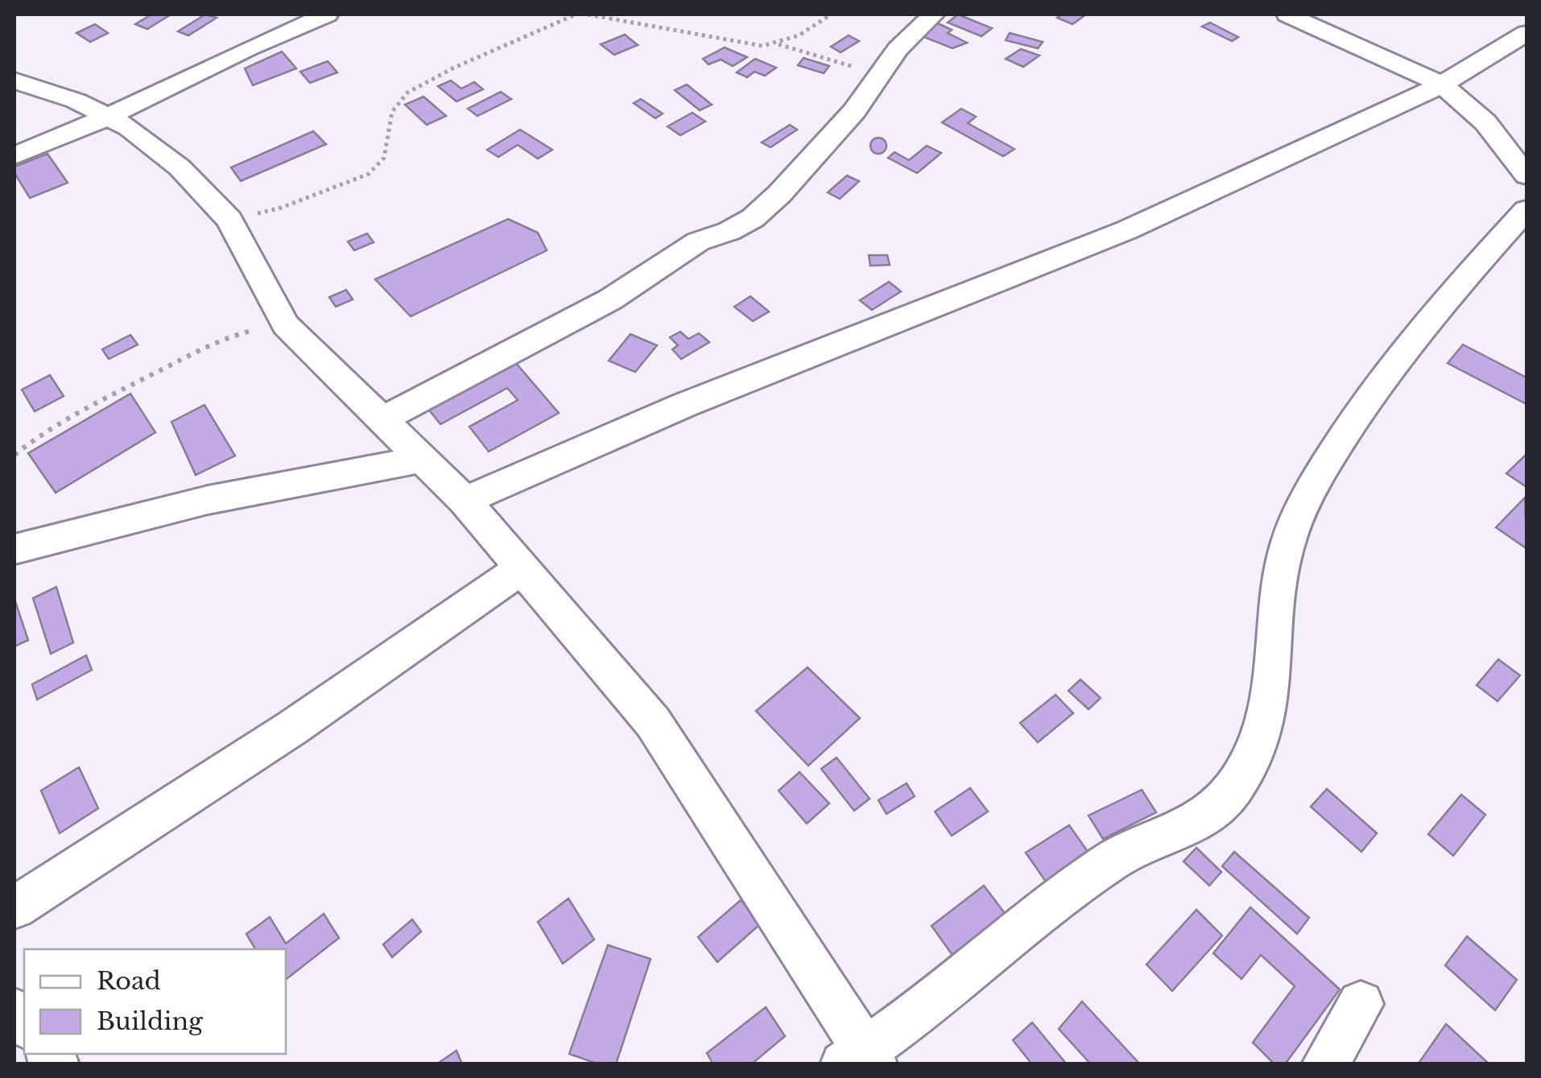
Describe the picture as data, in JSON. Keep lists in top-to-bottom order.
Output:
{
  "legend": ["Road", "Building"]
}
